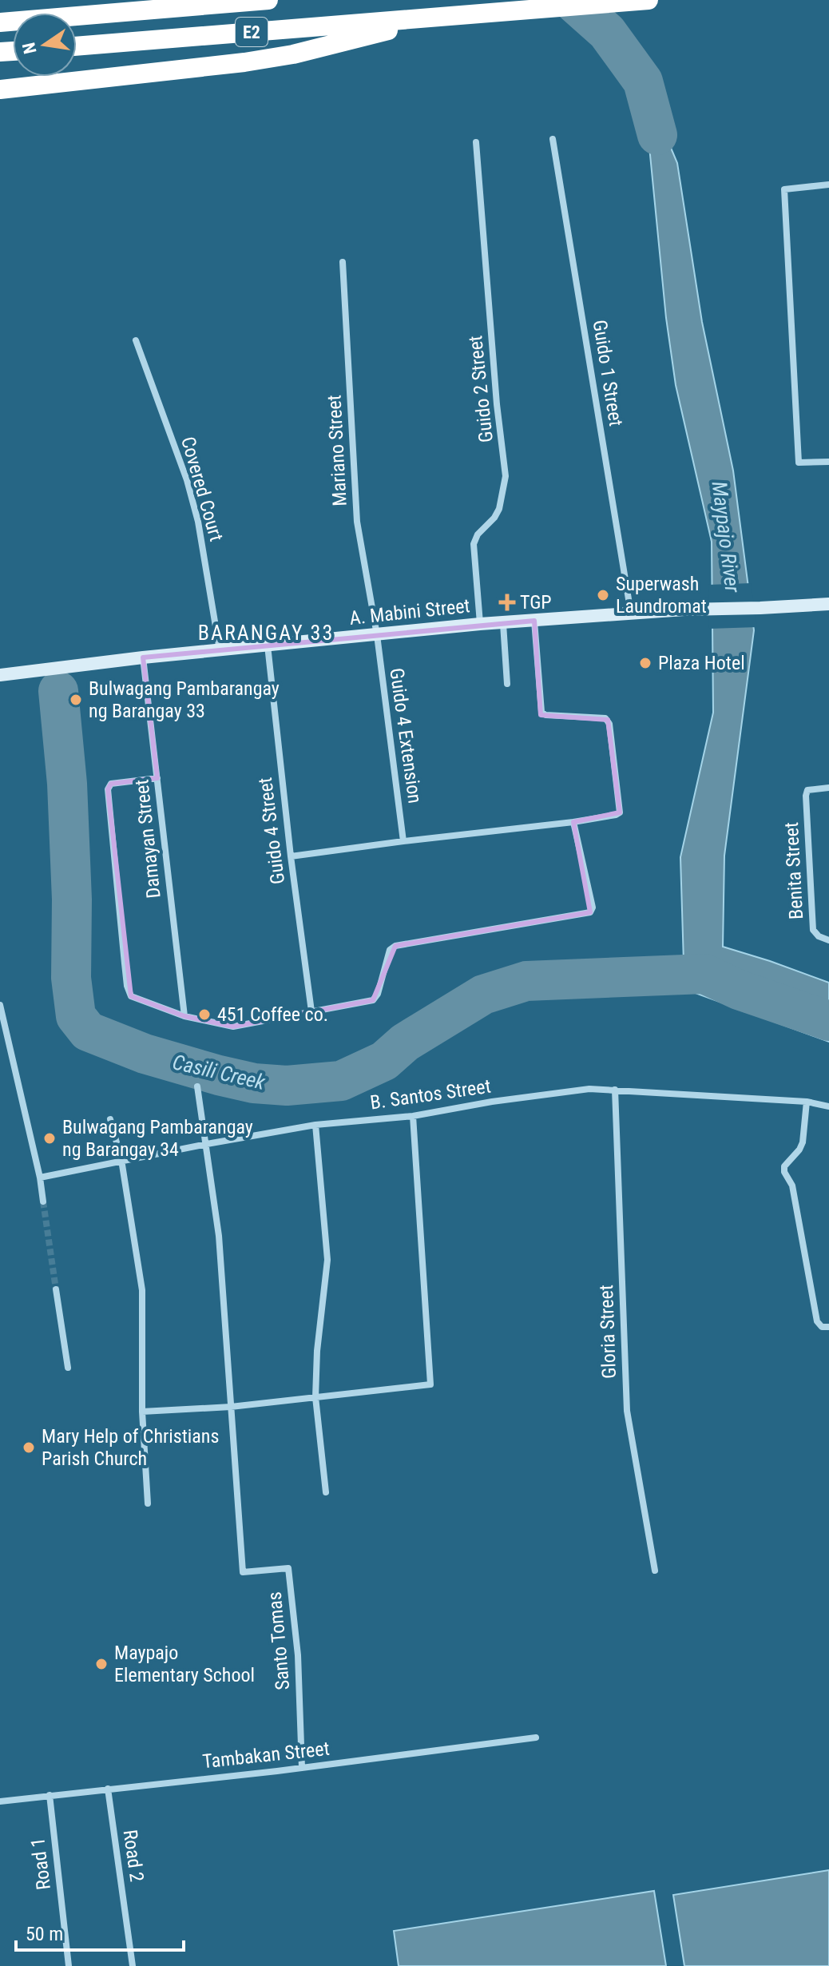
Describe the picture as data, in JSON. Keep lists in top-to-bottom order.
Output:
{
  "streets": {
    "highway": ["E2"],
    "main road": ["A. Mabini Street"],
    "street": [
      "Guido 1 Street",
      "Guido 2 Street",
      "Mariano Street",
      "Covered Court",
      "Guido 4 Extension",
      "Guido 4 Street",
      "Damayan Street",
      "Benita Street",
      "B. Santos Street",
      "Gloria Street",
      "Santo Tomas",
      "Tambakan Street",
      "Road 2",
      "Road 1"
    ]
  },
  "crossings": [
    ["Guido 1 Street", "A. Mabini Street"],
    ["Guido 2 Street", "A. Mabini Street"],
    ["Mariano Street", "A. Mabini Street"],
    ["Mariano Street", "Guido 4 Extension"],
    ["Covered Court", "A. Mabini Street"],
    ["A. Mabini Street", "Guido 4 Extension"],
    ["A. Mabini Street", "Guido 4 Street"],
    ["A. Mabini Street", "Damayan Street"],
    ["B. Santos Street", "Gloria Street"],
    ["Santo Tomas", "Tambakan Street"],
    ["Tambakan Street", "Road 2"],
    ["Tambakan Street", "Road 1"]
  ],
  "districts": ["BARANGAY 33"],
  "water": ["Maypajo River", "Casili Creek"],
  "places": {
    "other": [
      "Superwash Laundromat",
      "Plaza Hotel",
      "Bulwagang Pambarangay ng Barangay 33",
      "451 Coffee co.",
      "Bulwagang Pambarangay ng Barangay 34",
      "Mary Help of Christians Parish Church",
      "Maypajo Elementary School"
    ],
    "health": ["TGP"]
  },
  "scale_bar": "50 m",
  "north": "left"
}
